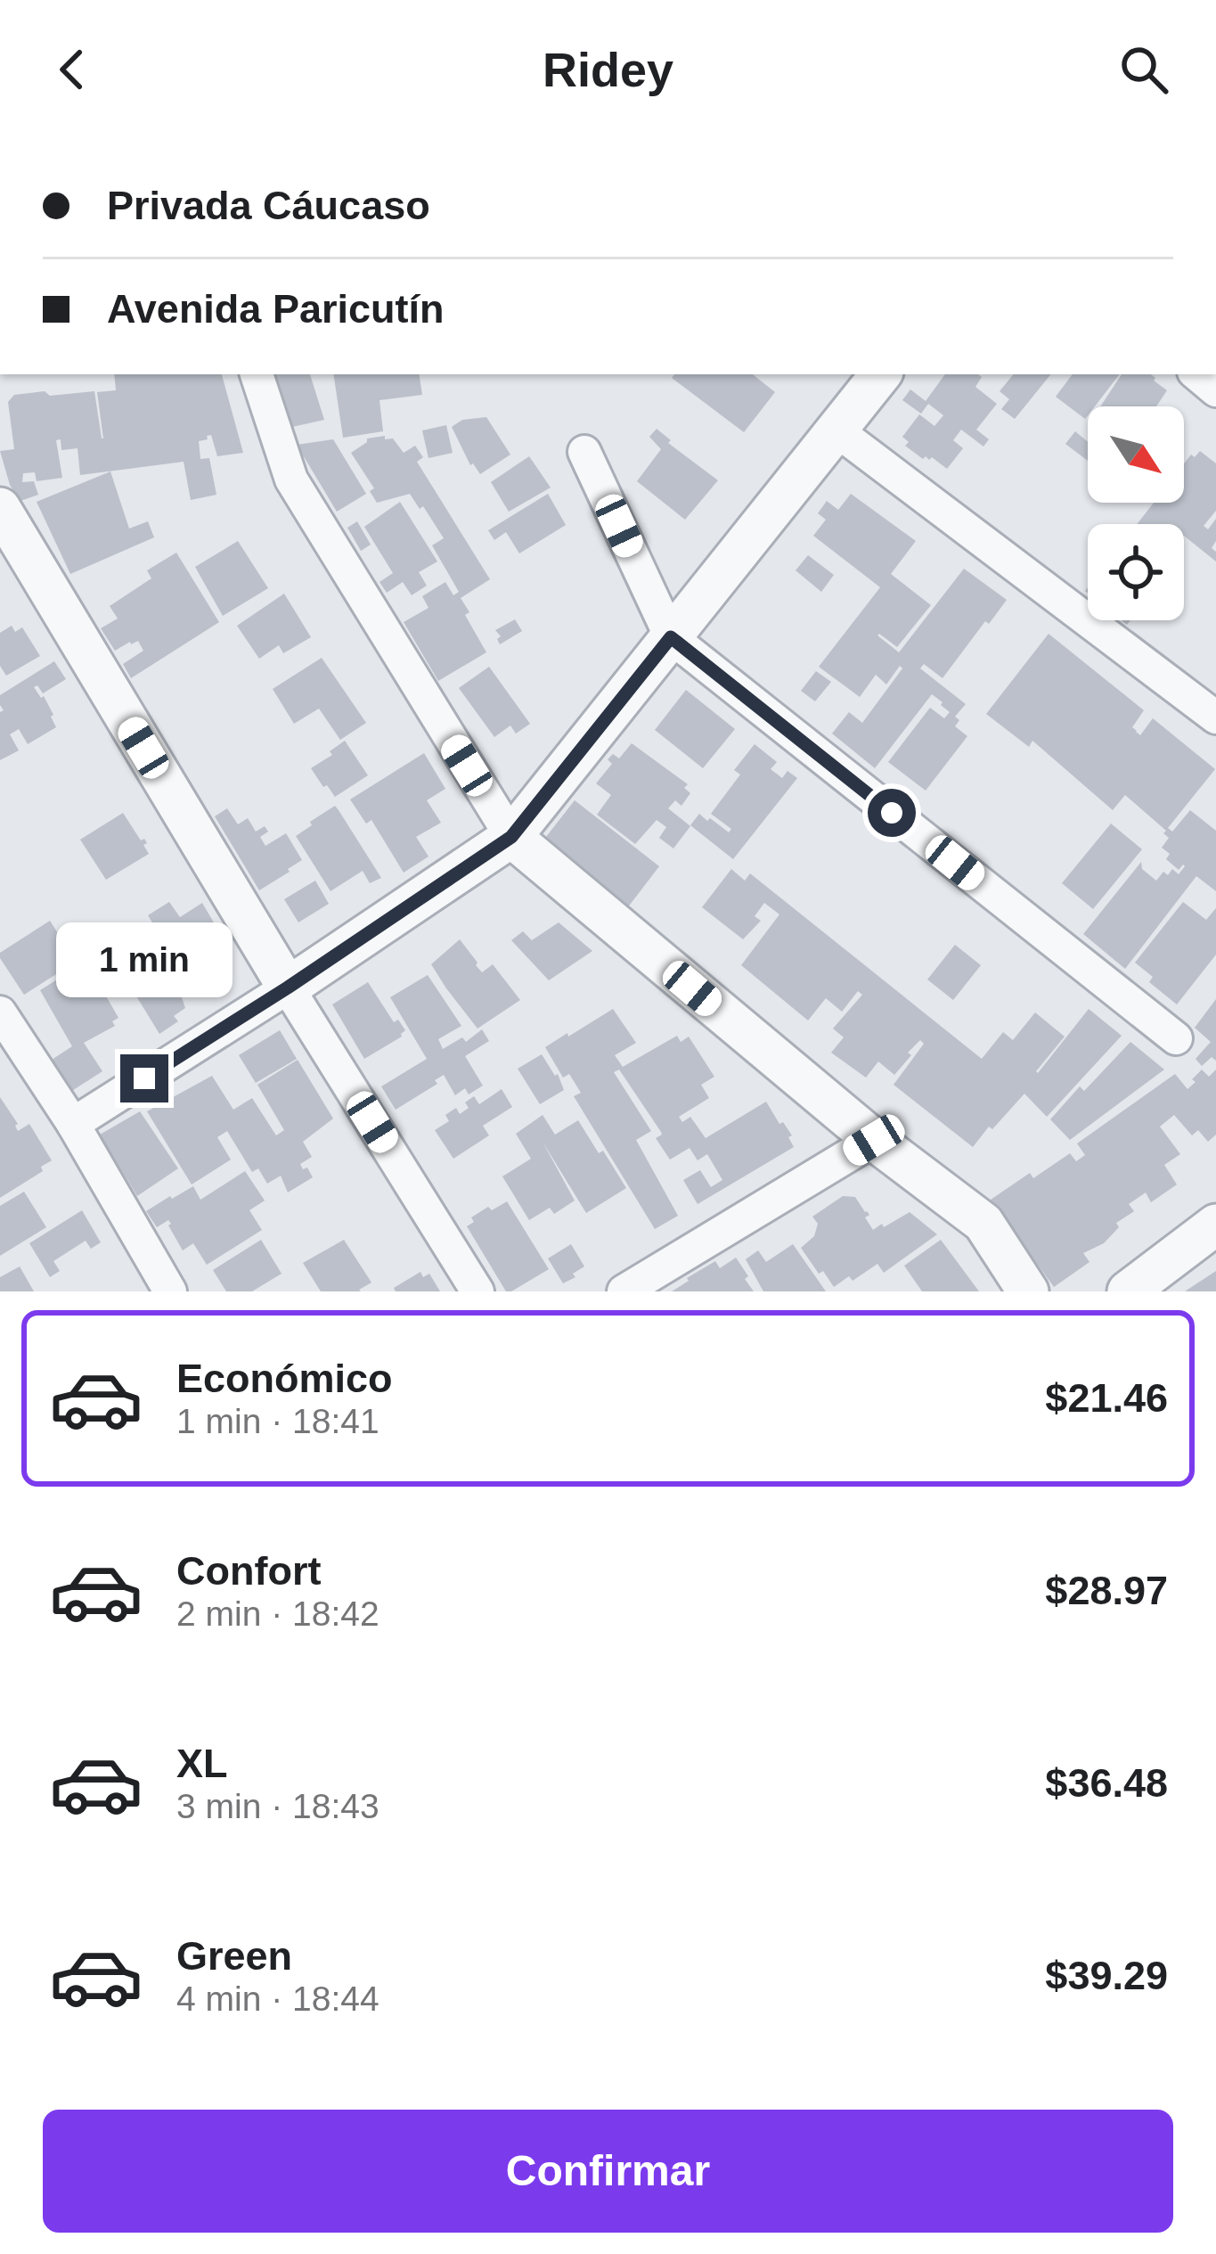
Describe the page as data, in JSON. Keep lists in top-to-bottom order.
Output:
{
  "north": "bottom right",
  "page": {
    "header": "Ridey",
    "banner": ["Privada Cáucaso", "Avenida Paricutín"],
    "bubble": "1 min",
    "list": [
      {
        "name": "Económico",
        "note": "1 min · 18:41",
        "value": "$21.46"
      },
      {
        "name": "Confort",
        "note": "2 min · 18:42",
        "value": "$28.97"
      },
      {
        "name": "XL",
        "note": "3 min · 18:43",
        "value": "$36.48"
      },
      {
        "name": "Green",
        "note": "4 min · 18:44",
        "value": "$39.29"
      }
    ],
    "buttons": "Confirmar"
  }
}
